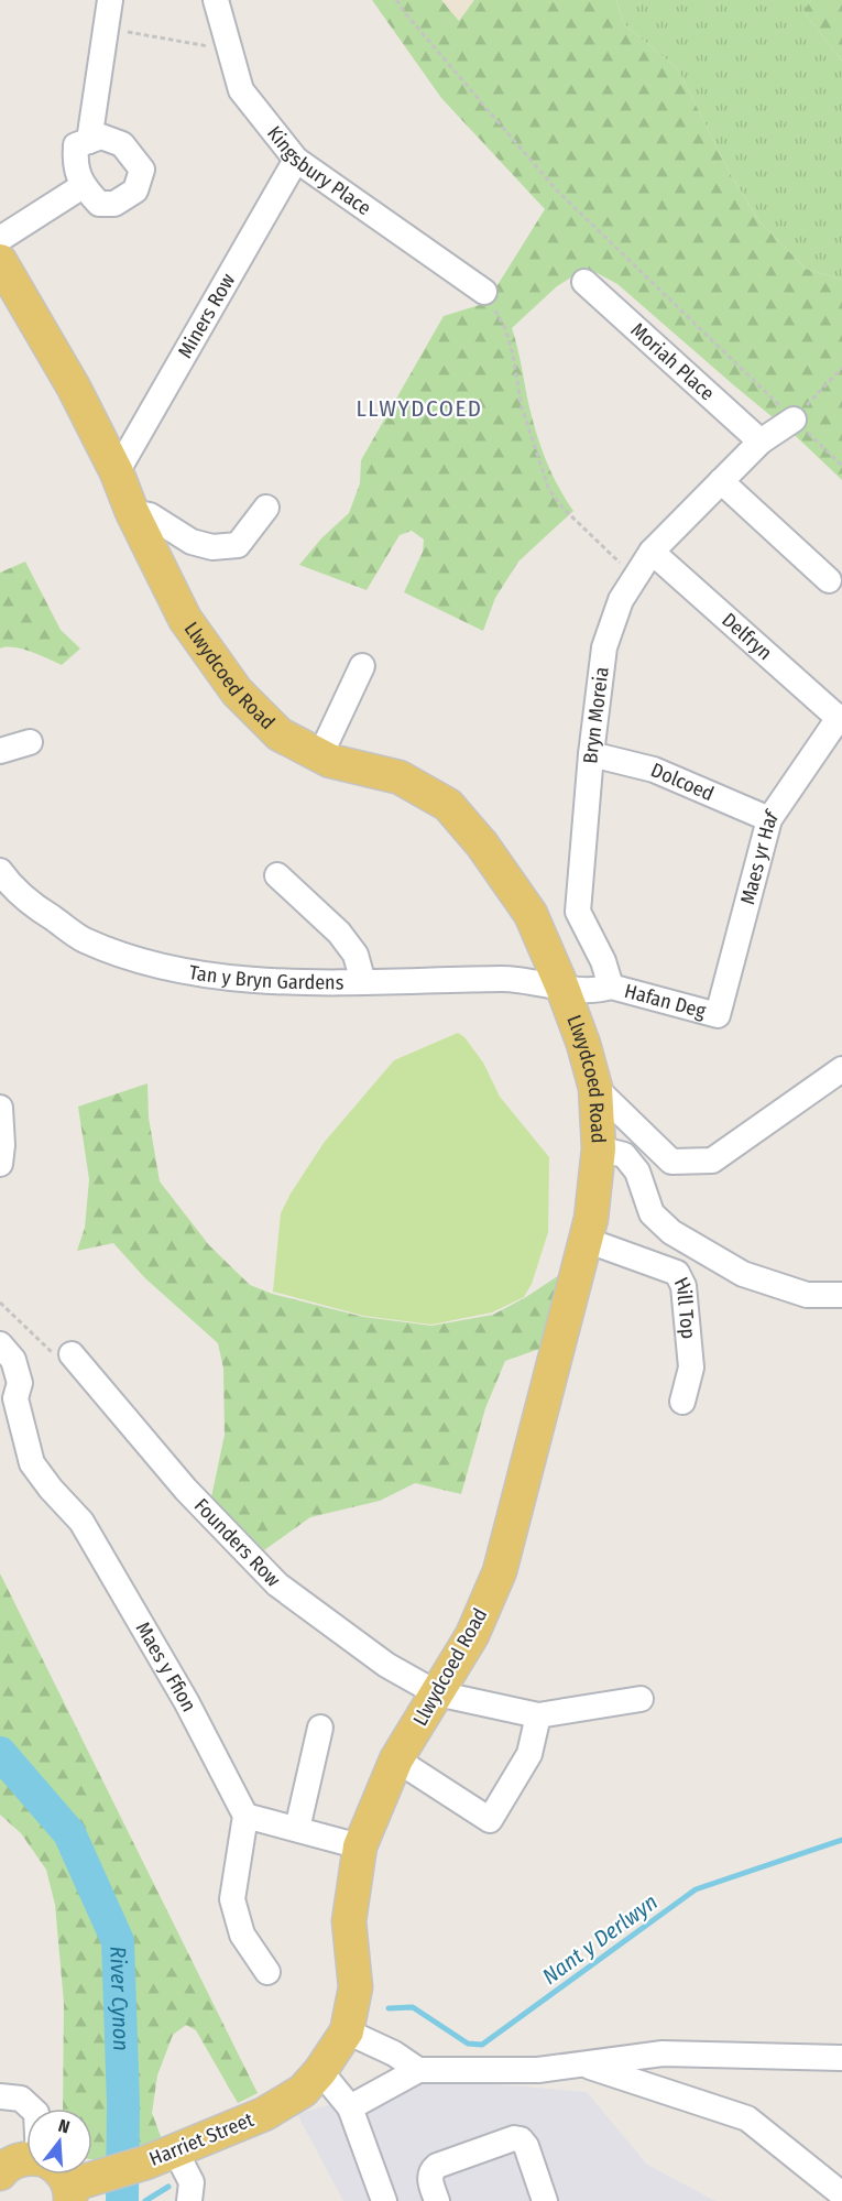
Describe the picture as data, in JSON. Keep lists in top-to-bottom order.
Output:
{
  "streets": {
    "main road": ["Llwydcoed Road", "Harriet Street"],
    "street": [
      "Kingsbury Place",
      "Miners Row",
      "Moriah Place",
      "Delfryn",
      "Bryn Moreia",
      "Dolcoed",
      "Maes yr Haf",
      "Tan y Bryn Gardens",
      "Hafan Deg",
      "Hill Top",
      "Founders Row",
      "Maes y Ffion"
    ]
  },
  "crossings": [
    ["Kingsbury Place", "Miners Row"],
    ["Miners Row", "Llwydcoed Road"],
    ["Moriah Place", "Bryn Moreia"],
    ["Delfryn", "Bryn Moreia"],
    ["Delfryn", "Maes yr Haf"],
    ["Llwydcoed Road", "Tan y Bryn Gardens"],
    ["Llwydcoed Road", "Hill Top"],
    ["Llwydcoed Road", "Founders Row"],
    ["Llwydcoed Road", "Harriet Street"],
    ["Bryn Moreia", "Dolcoed"],
    ["Bryn Moreia", "Hafan Deg"],
    ["Dolcoed", "Maes yr Haf"],
    ["Maes yr Haf", "Hafan Deg"]
  ],
  "districts": ["LLWYDCOED"],
  "water": ["Nant y Derlwyn", "River Cynon"],
  "north": "top"
}
